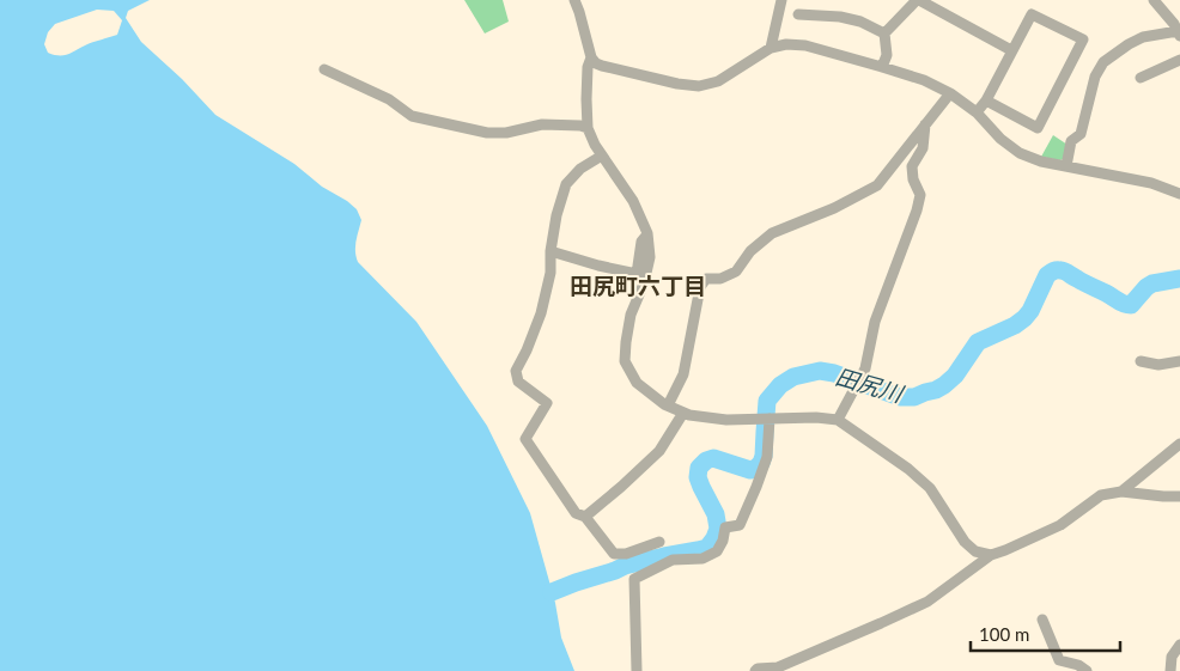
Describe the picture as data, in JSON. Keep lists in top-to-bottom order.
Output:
{
  "districts": ["田尻町六丁目"],
  "water": ["田尻川"],
  "scale_bar": "100 m"
}
